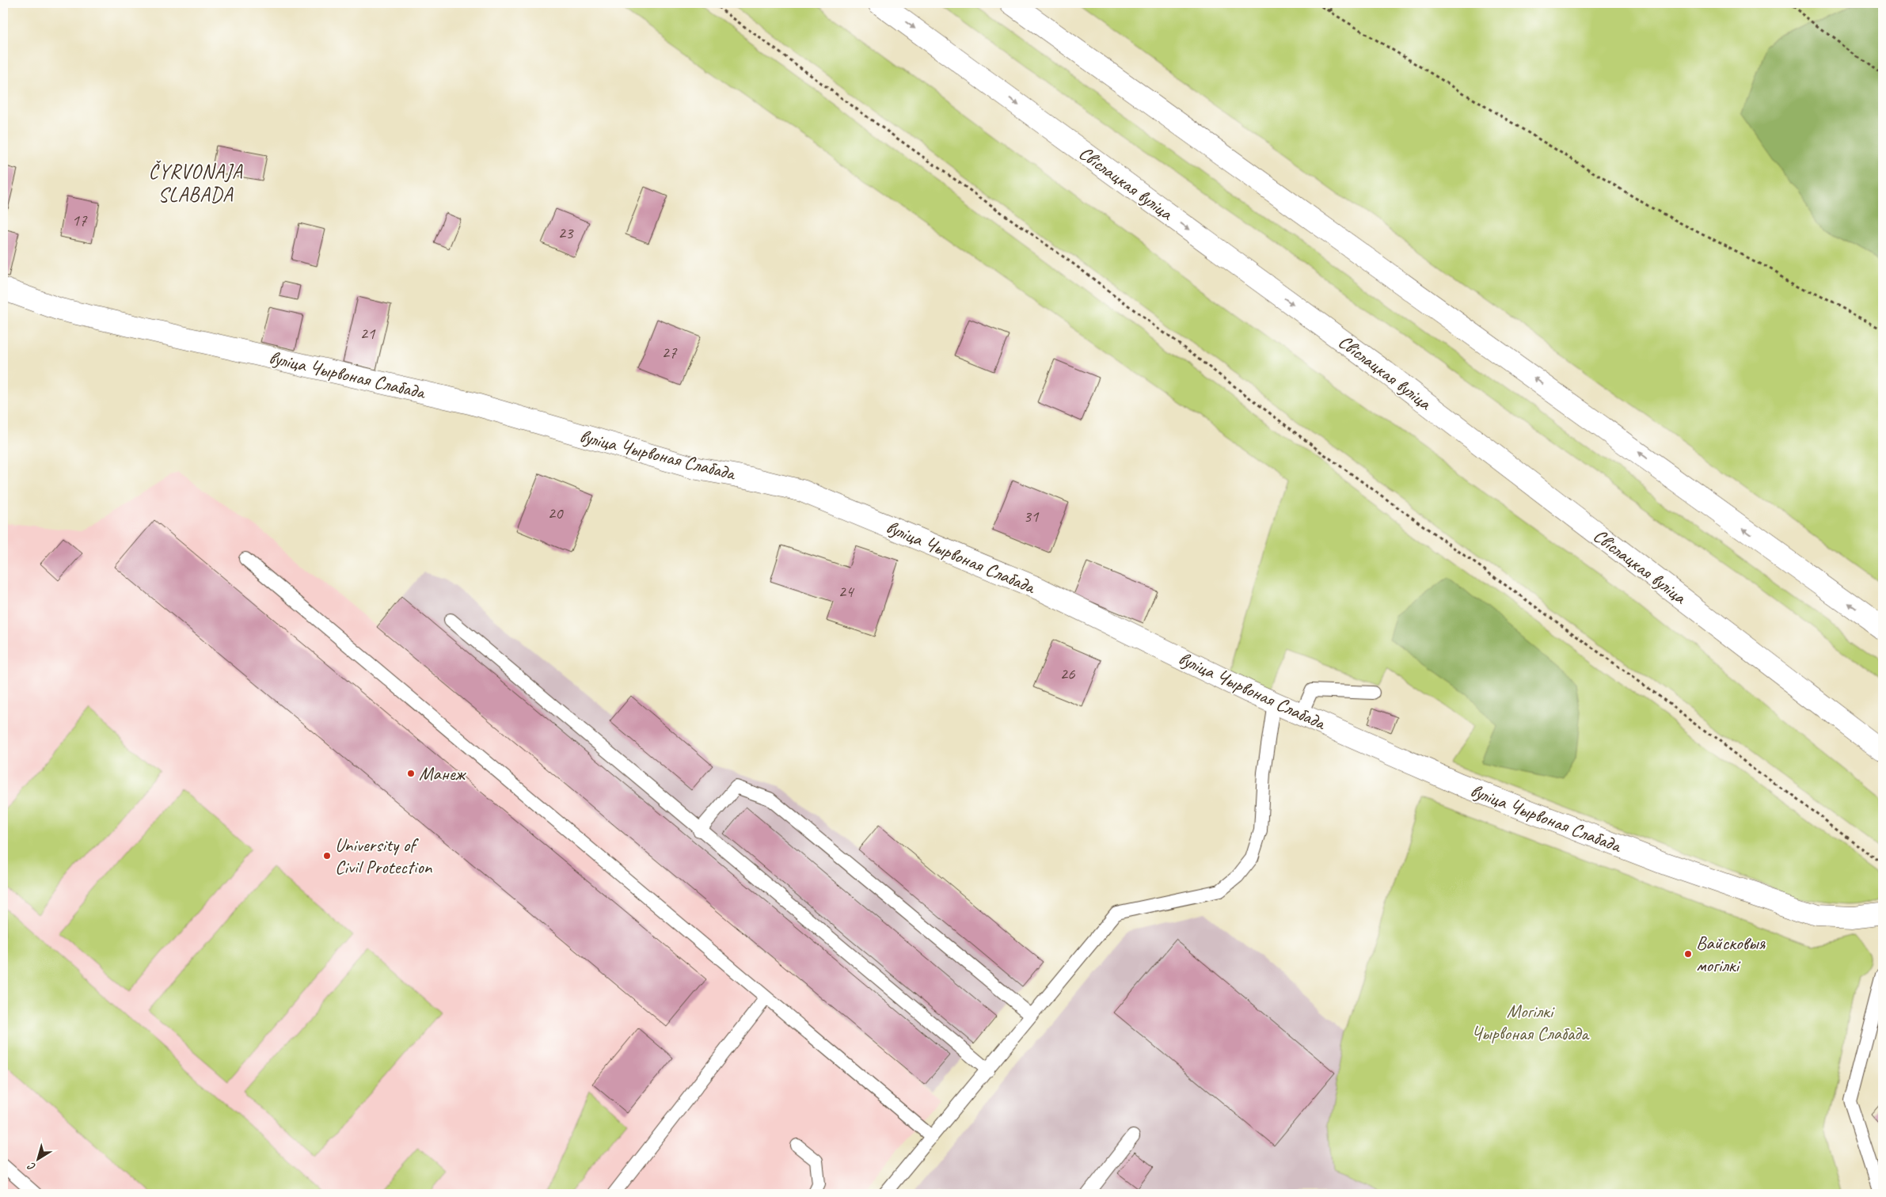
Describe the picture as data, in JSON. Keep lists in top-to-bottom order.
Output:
{
  "streets": {
    "main road": ["Свіслацкая вуліца", "вуліца Чырвоная Слабада"]
  },
  "districts": ["ČYRVONAJA SLABADA"],
  "parks": ["Могілкі Чырвоная Слабада"],
  "places": ["Манеж", "University of Civil Protection", "Вайсковыя могілкі"],
  "house_numbers": [
    "17",
    "23",
    "21",
    "27",
    "20",
    "31",
    "24",
    "26"
  ],
  "north": "bottom left"
}
